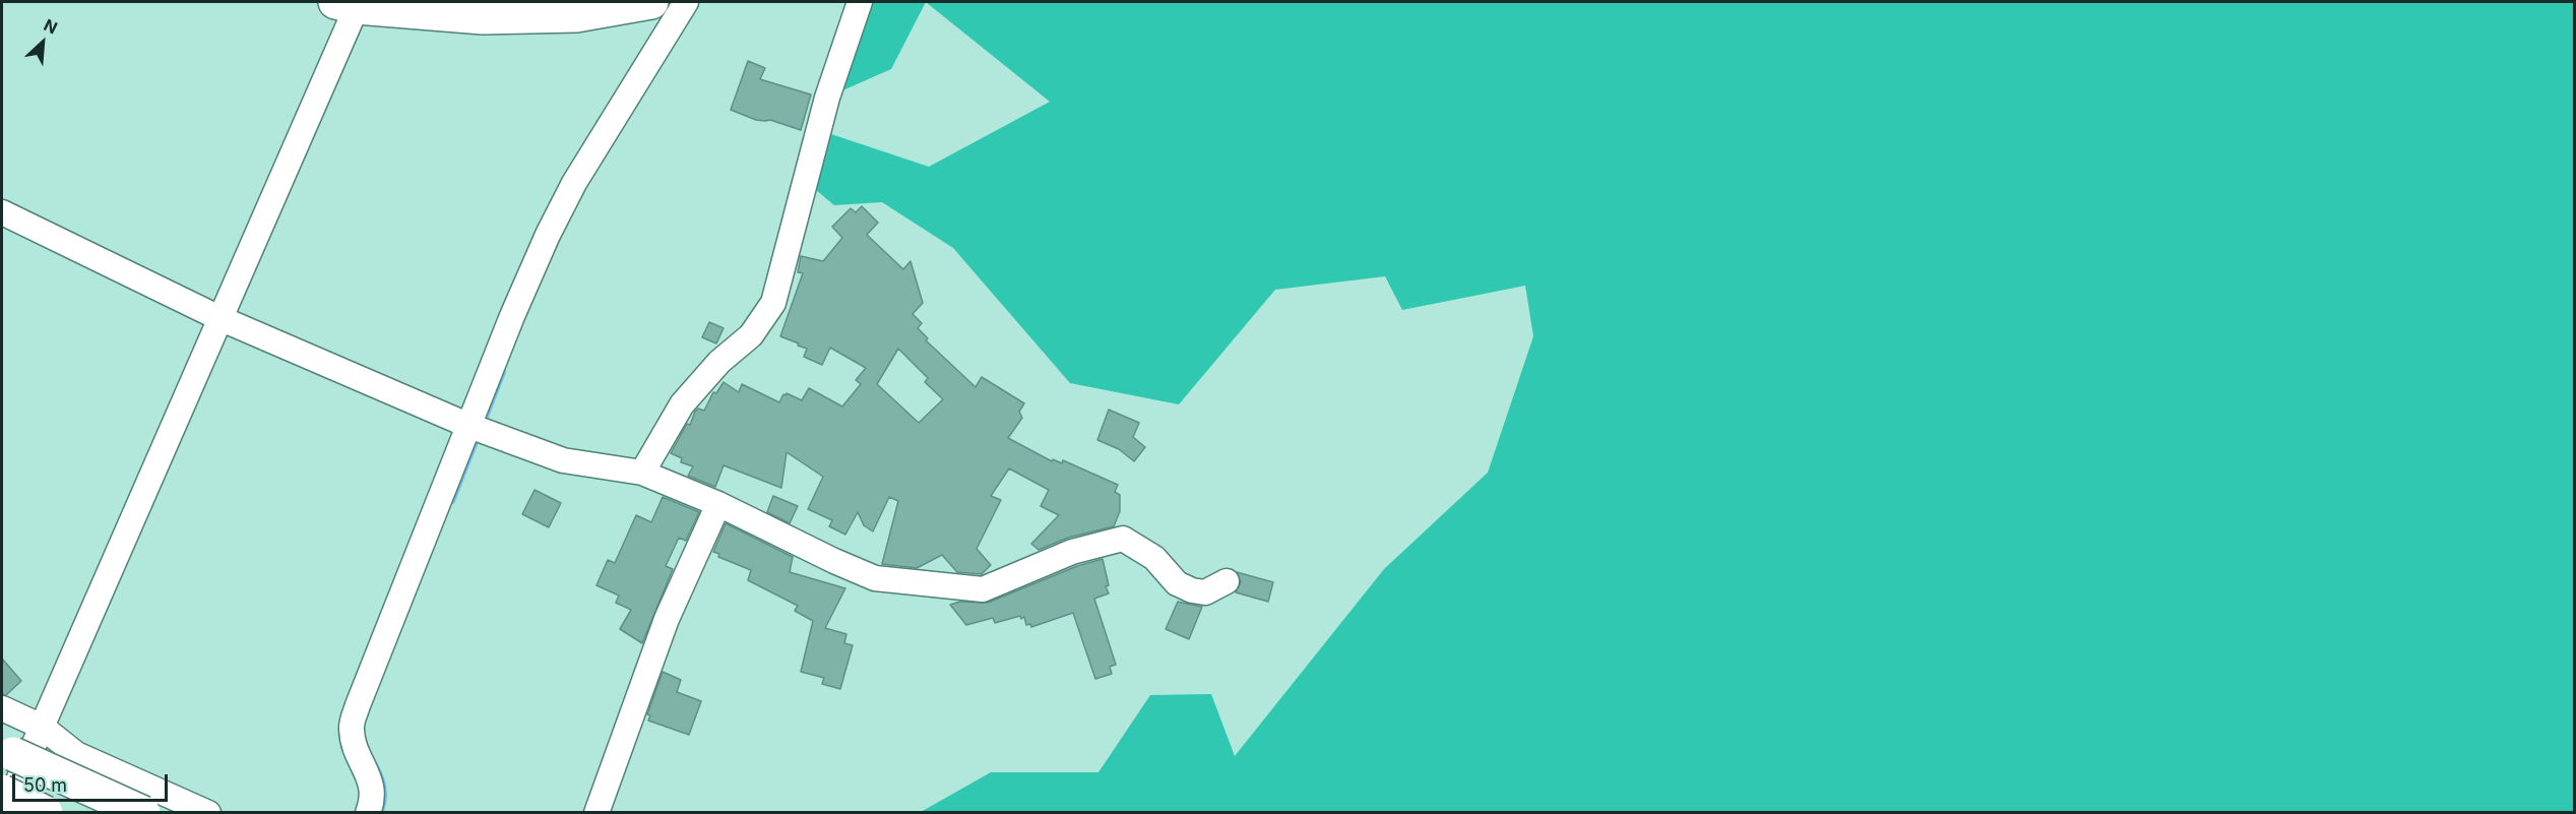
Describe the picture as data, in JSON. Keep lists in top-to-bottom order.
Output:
{
  "scale_bar": "50 m",
  "north": "top right"
}
